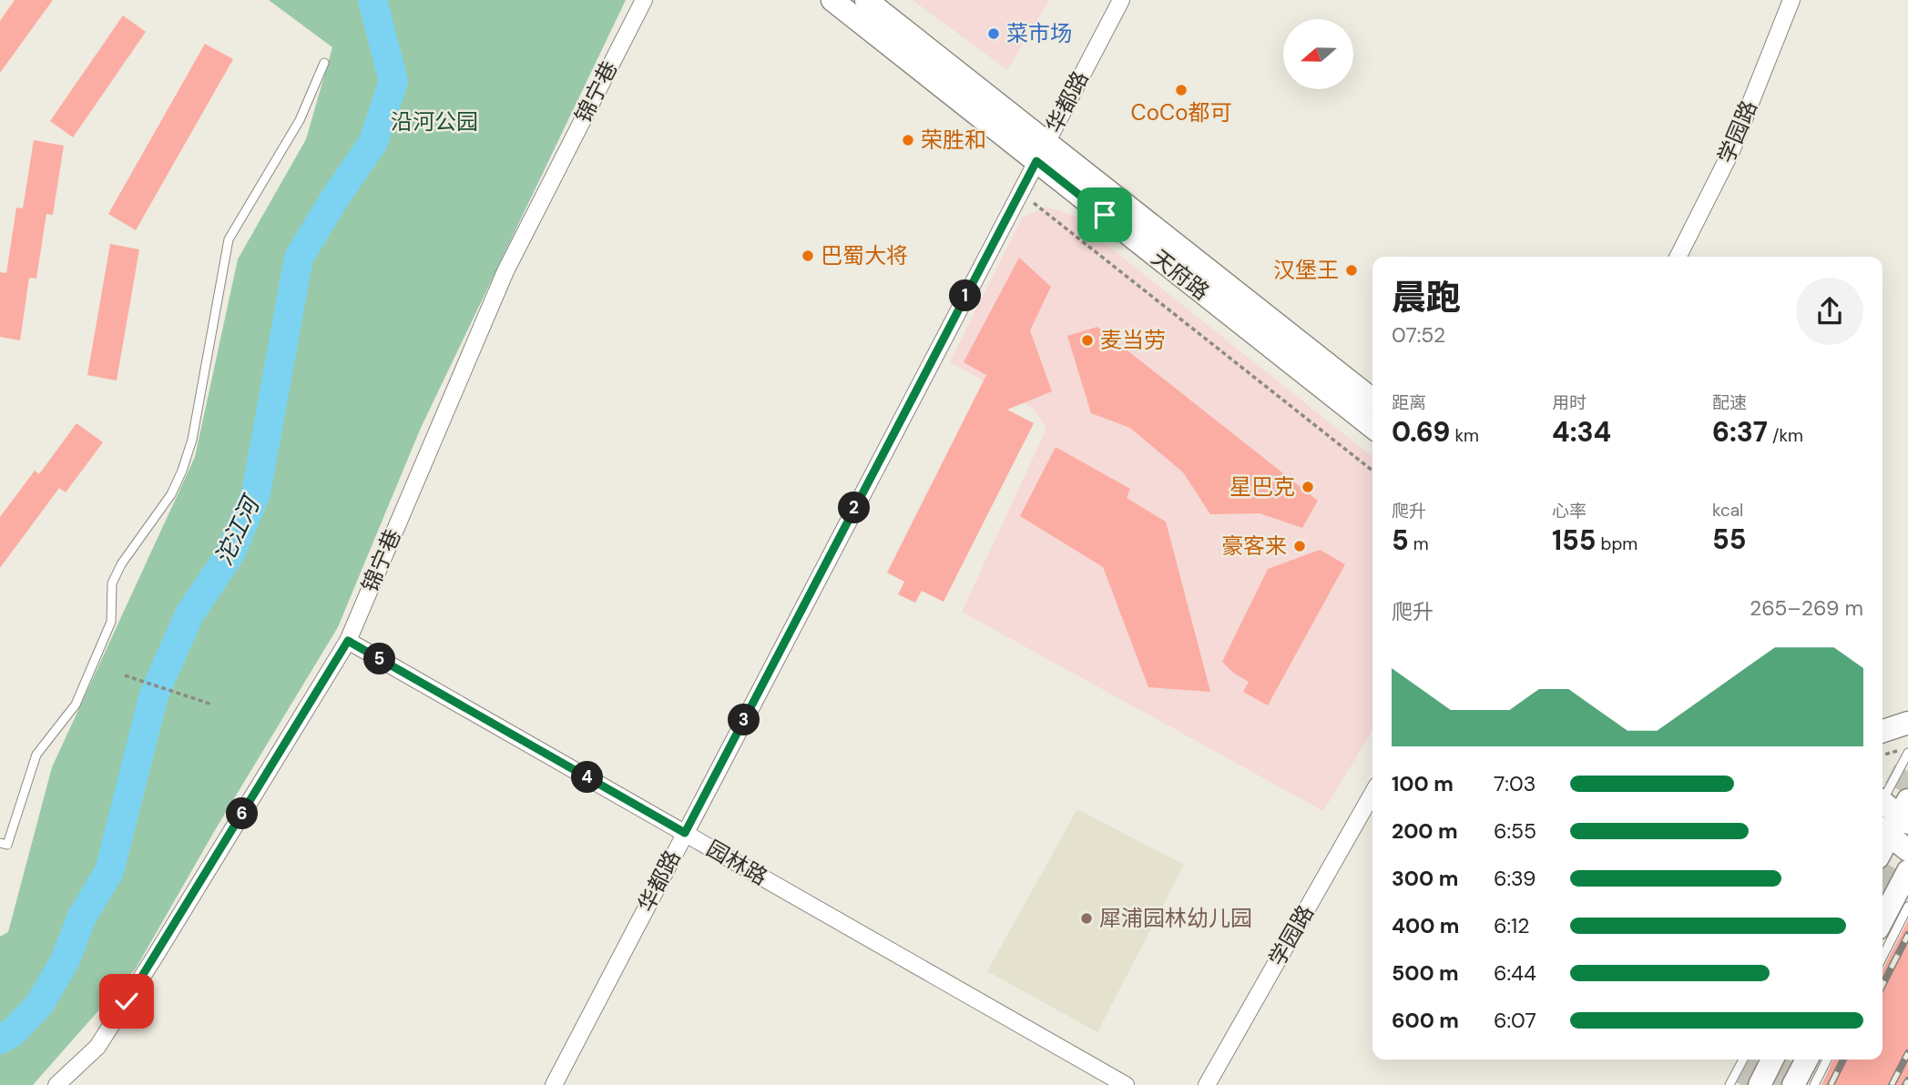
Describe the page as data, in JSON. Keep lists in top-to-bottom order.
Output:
{
  "streets": {
    "street": [
      "锦宁巷",
      "华都路",
      "学园路",
      "天府路",
      "园林路"
    ]
  },
  "crossings": [
    ["锦宁巷", "园林路"],
    ["华都路", "天府路"],
    ["华都路", "园林路"]
  ],
  "water": ["沱江河"],
  "parks": ["沿河公园"],
  "places": [
    "菜市场",
    "CoCo都可",
    "荣胜和",
    "巴蜀大将",
    "汉堡王",
    "麦当劳",
    "星巴克",
    "豪客来",
    "犀浦园林幼儿园"
  ],
  "north": "left",
  "page": {
    "heading": ["晨跑", "07:52"],
    "pins": [
      "1",
      "2",
      "5",
      "3",
      "4",
      "6"
    ],
    "stats": [
      ["距离", "0.69 km"],
      ["用时", "4:34"],
      ["配速", "6:37 /km"],
      ["爬升", "5 m"],
      ["心率", "155 bpm"],
      ["kcal", "55"]
    ],
    "chart": ["爬升", "265–269 m"],
    "list": [
      {
        "name": "100 m",
        "note": "7:03"
      },
      {
        "name": "200 m",
        "note": "6:55"
      },
      {
        "name": "300 m",
        "note": "6:39"
      },
      {
        "name": "400 m",
        "note": "6:12"
      },
      {
        "name": "500 m",
        "note": "6:44"
      },
      {
        "name": "600 m",
        "note": "6:07"
      }
    ]
  }
}
